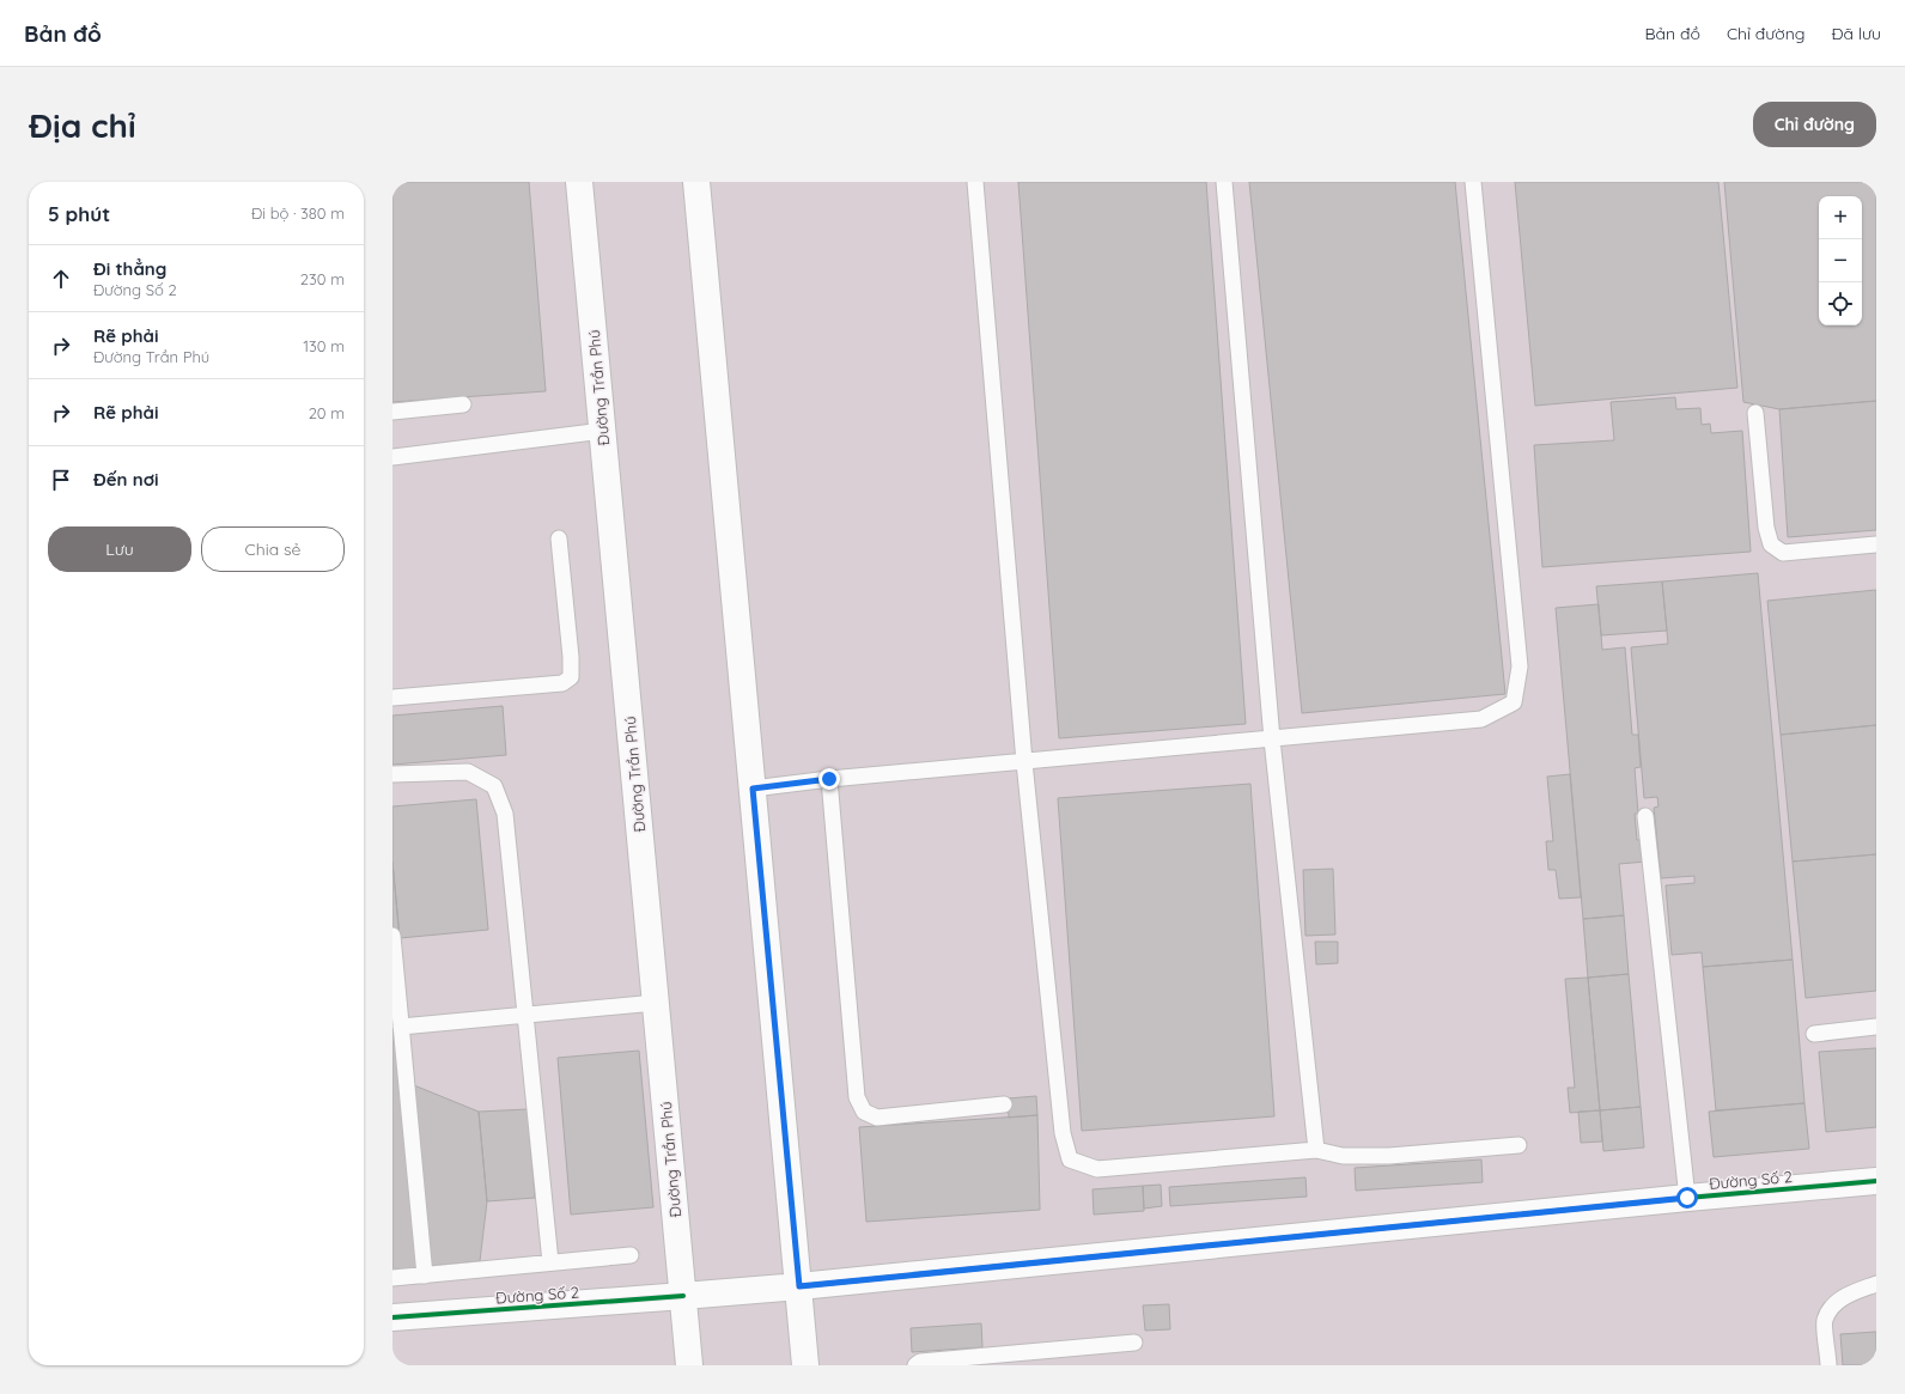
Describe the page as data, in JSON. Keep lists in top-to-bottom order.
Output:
{
  "streets": {
    "main road": ["Đường Trần Phú", "Đường Số 2"]
  },
  "crossings": [
    ["Đường Trần Phú", "Đường Số 2"]
  ],
  "page": {
    "header": "Bản đồ",
    "nav": ["Bản đồ", "Chỉ đường", "Đã lưu"],
    "buttons": [
      "Chỉ đường",
      ["Lưu", "Chia sẻ"]
    ],
    "title": "Địa chỉ",
    "heading": ["5 phút", "Đi bộ · 380 m"],
    "map_buttons": ["+", "−"],
    "list": [
      ["Đi thẳng", "Đường Số 2", "230 m"],
      ["Rẽ phải", "Đường Trần Phú", "130 m"],
      ["Rẽ phải", "20 m"],
      "Đến nơi"
    ]
  }
}
